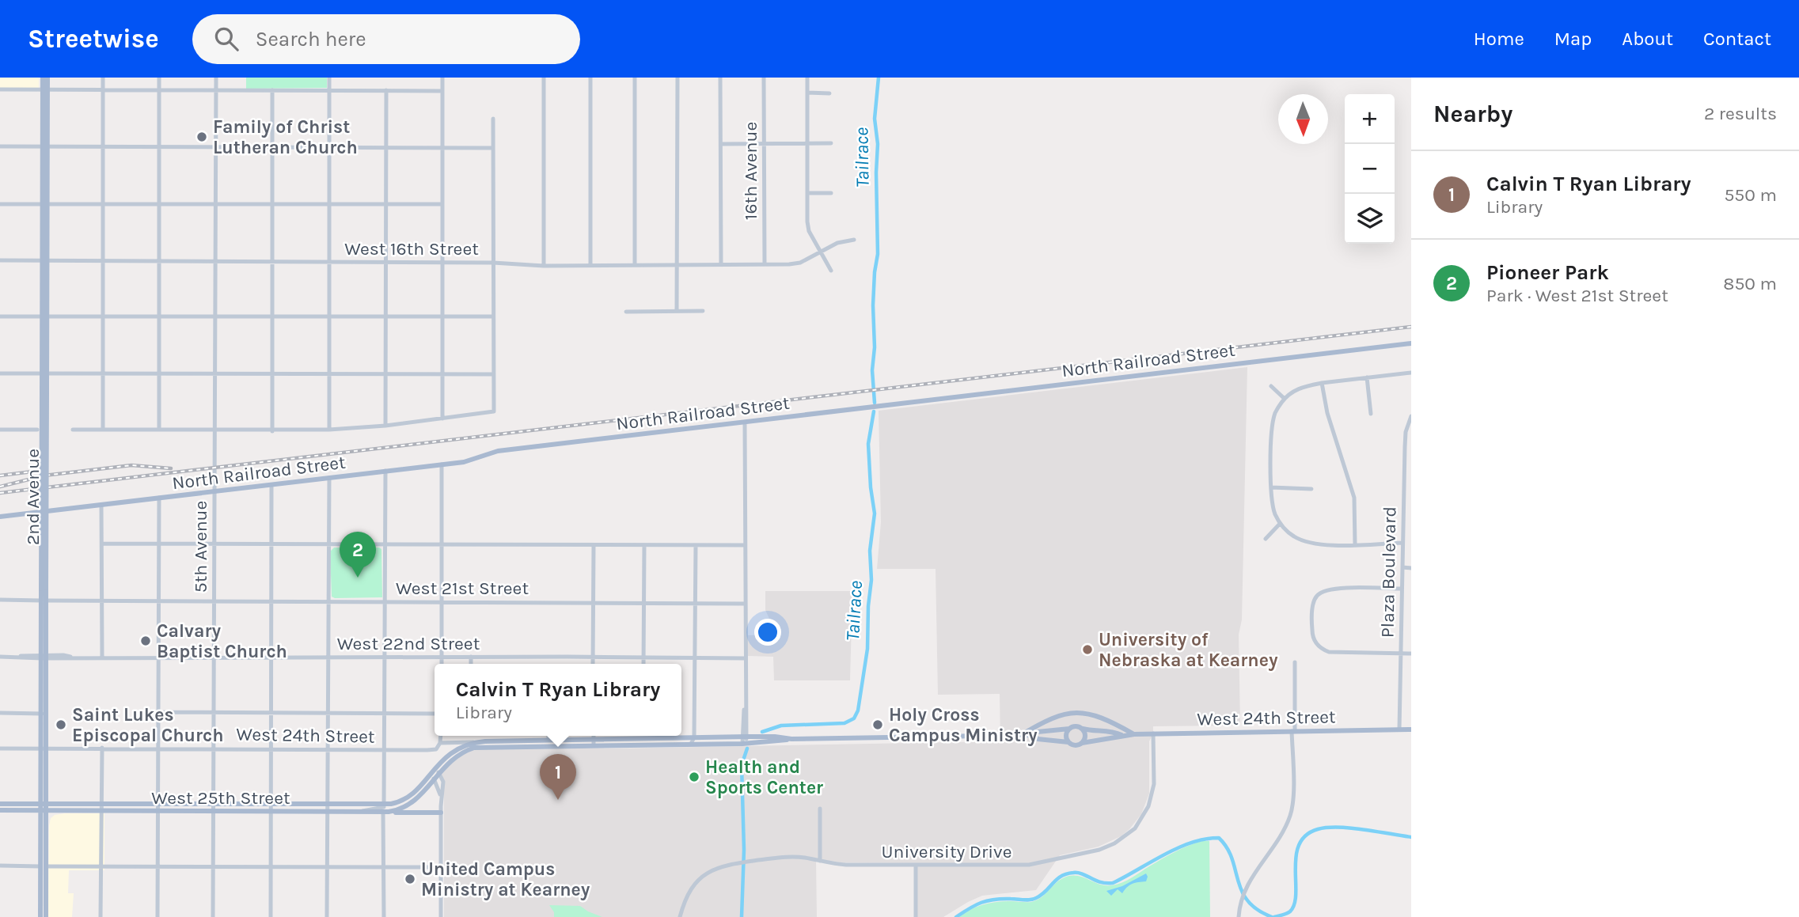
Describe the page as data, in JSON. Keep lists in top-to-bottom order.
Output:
{
  "streets": {
    "main road": [
      "North Railroad Street",
      "2nd Avenue",
      "West 24th Street",
      "West 25th Street"
    ],
    "street": [
      "16th Avenue",
      "West 16th Street",
      "5th Avenue",
      "Plaza Boulevard",
      "West 21st Street",
      "West 22nd Street",
      "University Drive"
    ]
  },
  "crossings": [
    ["16th Avenue", "West 16th Street"],
    ["West 16th Street", "2nd Avenue"],
    ["West 16th Street", "5th Avenue"],
    ["North Railroad Street", "5th Avenue"],
    ["2nd Avenue", "West 21st Street"],
    ["2nd Avenue", "West 22nd Street"],
    ["2nd Avenue", "West 24th Street"],
    ["2nd Avenue", "West 25th Street"],
    ["5th Avenue", "West 21st Street"],
    ["5th Avenue", "West 22nd Street"],
    ["5th Avenue", "West 24th Street"],
    ["5th Avenue", "West 25th Street"],
    ["Plaza Boulevard", "West 24th Street"],
    ["West 24th Street", "West 25th Street"],
    ["West 24th Street", "University Drive"]
  ],
  "water": ["Tailrace"],
  "places": [
    "Family of Christ Lutheran Church",
    "Calvary Baptist Church",
    "University of Nebraska at Kearney",
    "Saint Lukes Episcopal Church",
    "Holy Cross Campus Ministry",
    "Health and Sports Center",
    "United Campus Ministry at Kearney"
  ],
  "north": "bottom",
  "page": {
    "header": "Streetwise",
    "search": "Search here",
    "nav": [
      "Home",
      "Map",
      "About",
      "Contact"
    ],
    "heading": ["Nearby", "2 results"],
    "map_buttons": ["+", "−"],
    "list": [
      {
        "mark": "1",
        "name": "Calvin T Ryan Library",
        "note": "Library",
        "value": "550 m"
      },
      {
        "mark": "2",
        "name": "Pioneer Park",
        "note": "Park · West 21st Street",
        "value": "850 m"
      }
    ],
    "pins": ["2", "1"],
    "popup": ["Calvin T Ryan Library", "Library"]
  }
}
